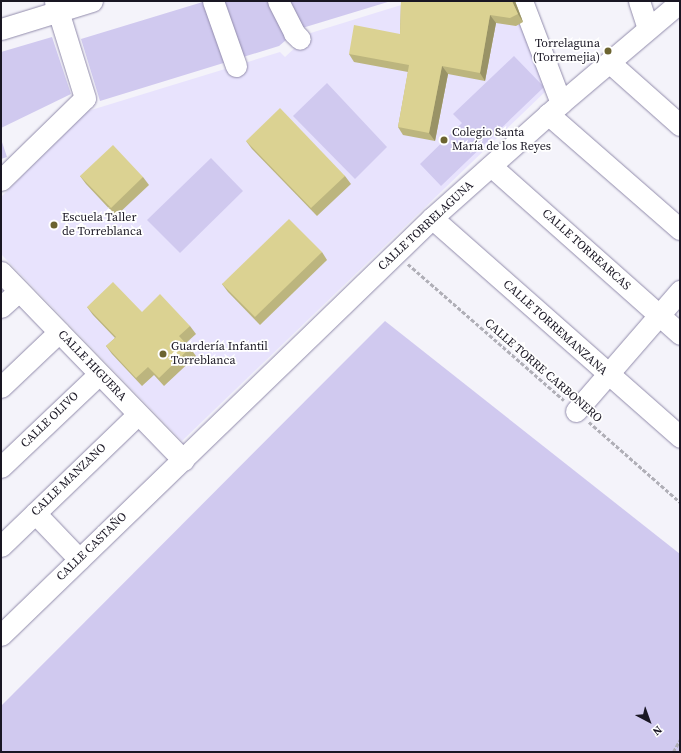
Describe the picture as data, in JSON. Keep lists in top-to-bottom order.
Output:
{
  "streets": {
    "street": [
      "CALLE TORRELAGUNA",
      "CALLE TORREARCAS",
      "CALLE TORREMANZANA",
      "CALLE HIGUERA",
      "CALLE OLIVO",
      "CALLE MANZANO",
      "CALLE CASTAÑO"
    ],
    "path": ["CALLE TORRE CARBONERO"]
  },
  "crossings": [
    ["CALLE TORRELAGUNA", "CALLE TORREARCAS"],
    ["CALLE TORRELAGUNA", "CALLE TORREMANZANA"],
    ["CALLE TORRELAGUNA", "CALLE HIGUERA"],
    ["CALLE TORRELAGUNA", "CALLE TORRE CARBONERO"],
    ["CALLE TORRELAGUNA", "CALLE CASTAÑO"],
    ["CALLE HIGUERA", "CALLE OLIVO"],
    ["CALLE HIGUERA", "CALLE MANZANO"],
    ["CALLE HIGUERA", "CALLE CASTAÑO"]
  ],
  "places": [
    "Torrelaguna (Torremejia)",
    "Colegio Santa María de los Reyes",
    "Escuela Taller de Torreblanca",
    "Guardería Infantil Torreblanca"
  ],
  "north": "bottom right"
}
